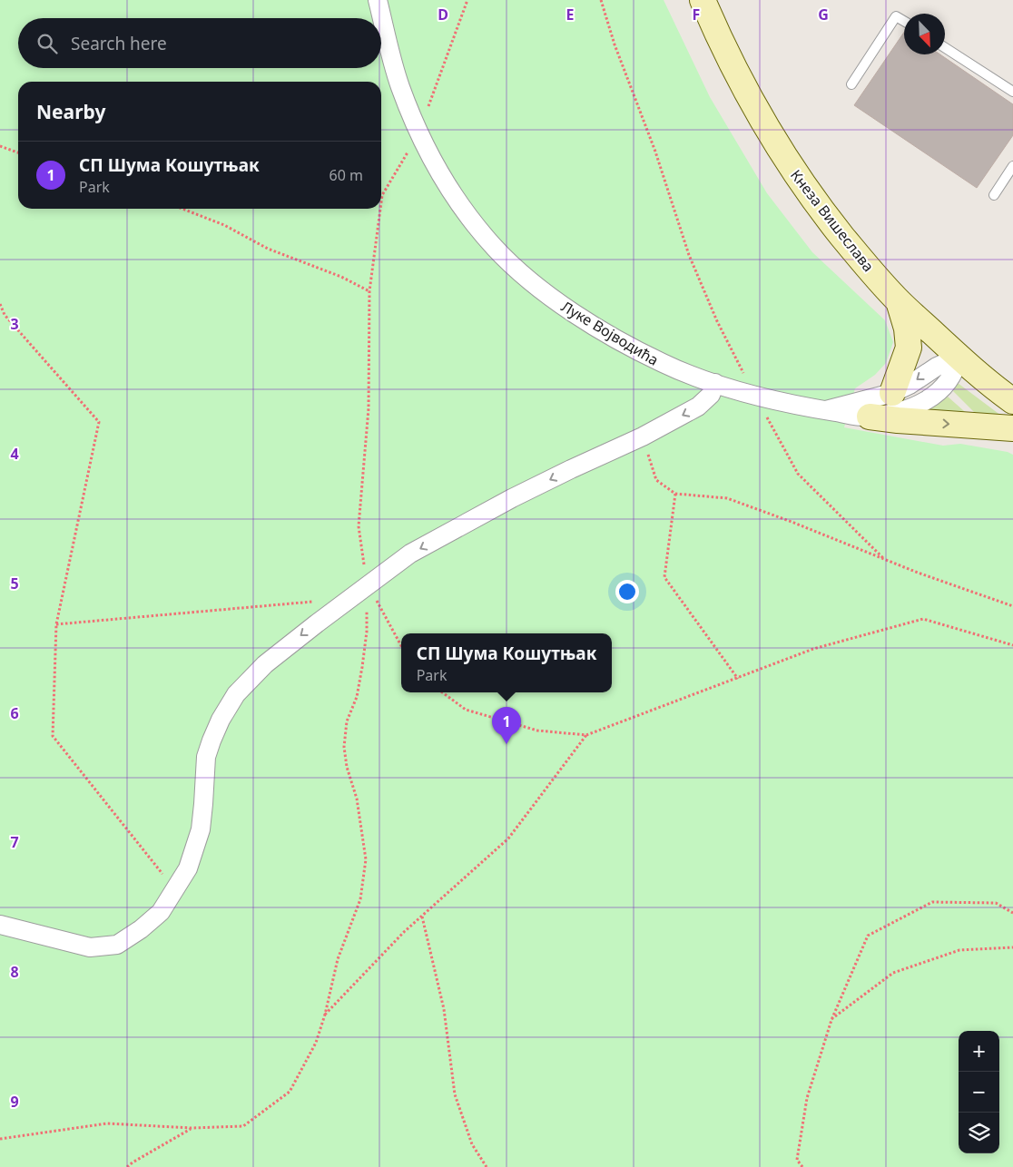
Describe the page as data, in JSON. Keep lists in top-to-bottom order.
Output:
{
  "streets": {
    "main road": ["Кнеза Вишеслава"],
    "street": ["Луке Војводића"]
  },
  "crossings": [
    ["Кнеза Вишеслава", "Луке Војводића"]
  ],
  "north": "bottom right",
  "page": {
    "search": "Search here",
    "heading": "Nearby",
    "list": [
      {
        "mark": "1",
        "name": "СП Шума Кошутњак",
        "note": "Park",
        "value": "60 m"
      }
    ],
    "popup": ["СП Шума Кошутњак", "Park"],
    "pins": "1",
    "map_buttons": ["+", "−"]
  },
  "grid": {
    "columns": [
      "D",
      "E",
      "F",
      "G"
    ],
    "rows": [
      "3",
      "4",
      "5",
      "6",
      "7",
      "8",
      "9"
    ]
  }
}
